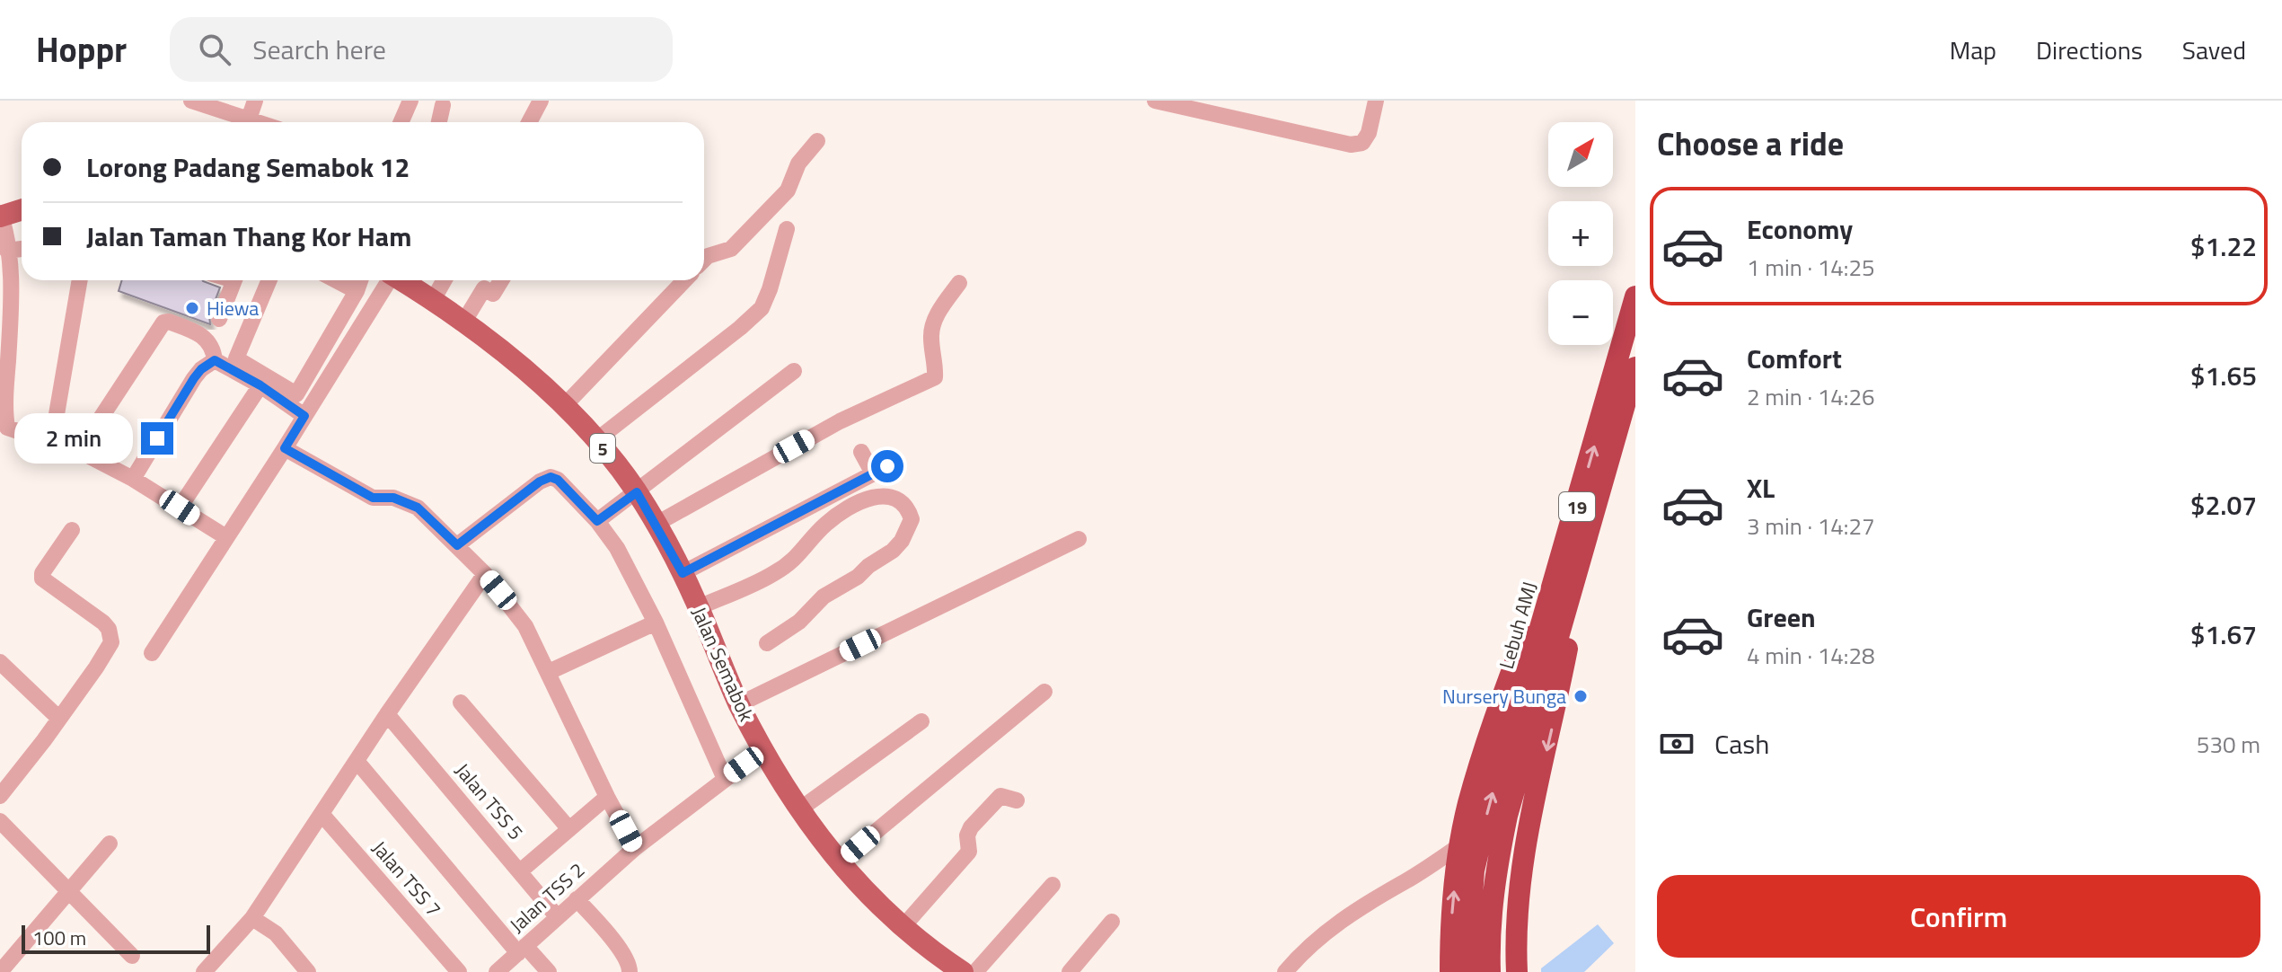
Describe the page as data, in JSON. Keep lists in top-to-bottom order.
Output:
{
  "streets": {
    "highway": ["19", "Lebuh AMJ"],
    "main road": ["5", "Jalan Semabok"],
    "street": ["Jalan TSS 5", "Jalan TSS 7", "Jalan TSS 2"]
  },
  "crossings": [
    ["Jalan Semabok", "Jalan TSS 2"],
    ["Jalan TSS 5", "Jalan TSS 2"]
  ],
  "places": ["Hiewa", "Nursery Bunga"],
  "scale_bar": "100 m",
  "north": "top right",
  "page": {
    "header": "Hoppr",
    "search": "Search here",
    "nav": ["Map", "Directions", "Saved"],
    "heading": "Choose a ride",
    "map_buttons": ["+", "−"],
    "banner": ["Lorong Padang Semabok 12", "Jalan Taman Thang Kor Ham"],
    "list": [
      {
        "name": "Economy",
        "note": "1 min · 14:25",
        "value": "$1.22"
      },
      {
        "name": "Comfort",
        "note": "2 min · 14:26",
        "value": "$1.65"
      },
      {
        "name": "XL",
        "note": "3 min · 14:27",
        "value": "$2.07"
      },
      {
        "name": "Green",
        "note": "4 min · 14:28",
        "value": "$1.67"
      }
    ],
    "bubble": "2 min",
    "pay": ["Cash", "530 m"],
    "buttons": "Confirm",
    "scale": "100 m"
  }
}
